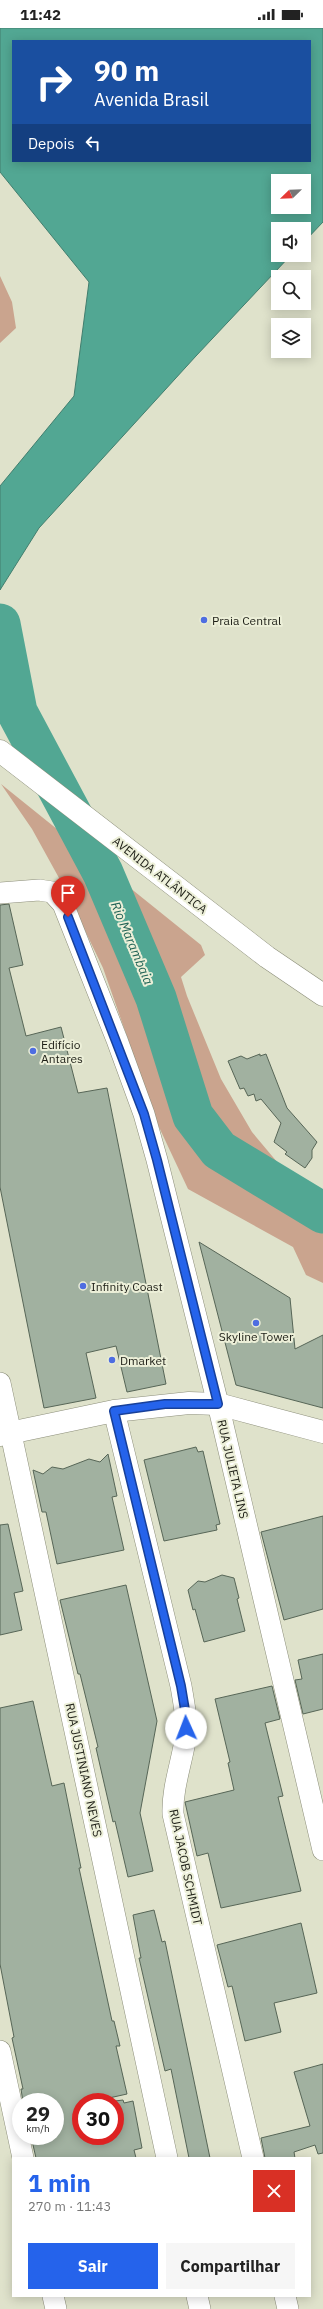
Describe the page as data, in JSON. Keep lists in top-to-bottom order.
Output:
{
  "streets": {
    "main road": ["AVENIDA ATLÂNTICA"],
    "street": ["RUA JULIETA LINS", "RUA JUSTINIANO NEVES", "RUA JACOB SCHMIDT"]
  },
  "water": ["Rio Marambaia"],
  "places": [
    "Praia Central",
    "Edifício Antares",
    "Infinity Coast",
    "Skyline Tower",
    "Dmarket"
  ],
  "north": "bottom left",
  "page": {
    "status": "11:42",
    "turn": ["90 m", "Avenida Brasil"],
    "then": "Depois",
    "speed": "29 km/h",
    "limit": "30",
    "heading": ["1 min", "270 m · 11:43"],
    "buttons": ["Sair", "Compartilhar"]
  }
}
